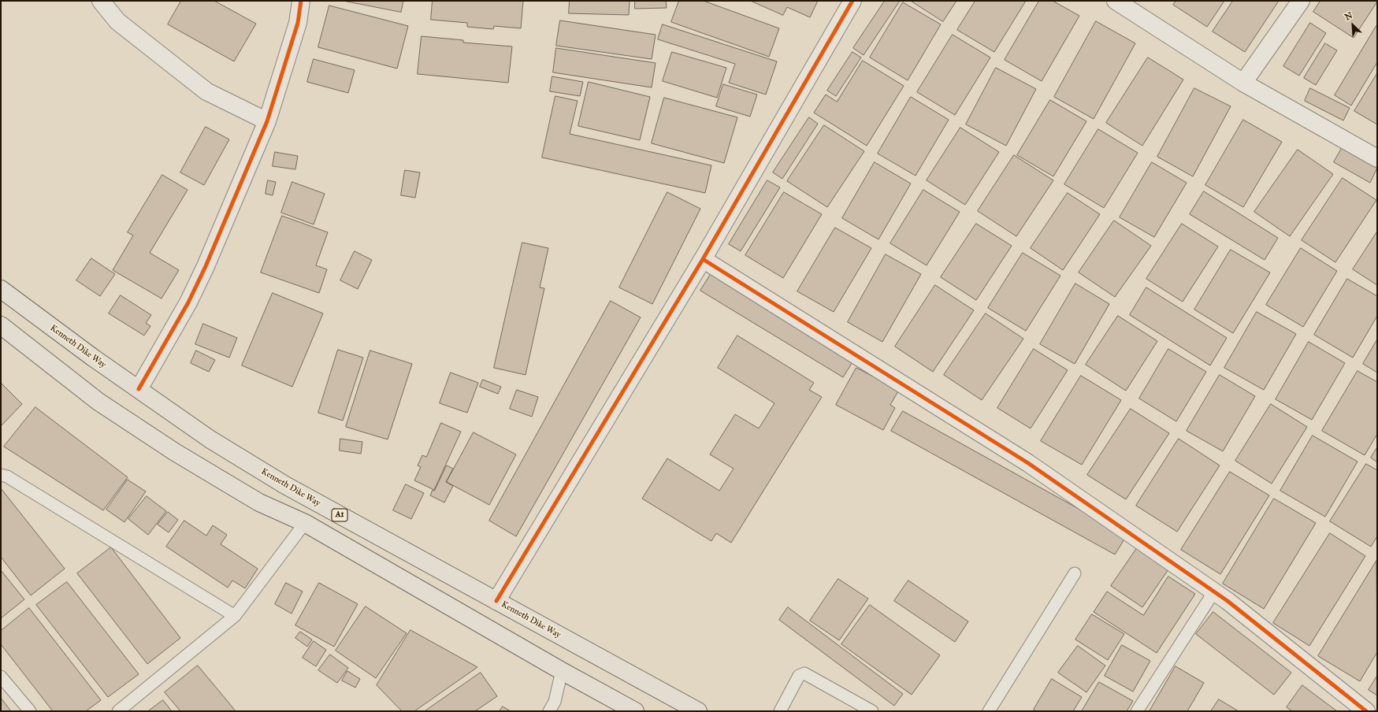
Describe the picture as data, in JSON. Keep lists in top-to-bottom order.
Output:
{
  "streets": {
    "highway": ["Kenneth Dike Way", "A1"]
  },
  "north": "top left"
}
